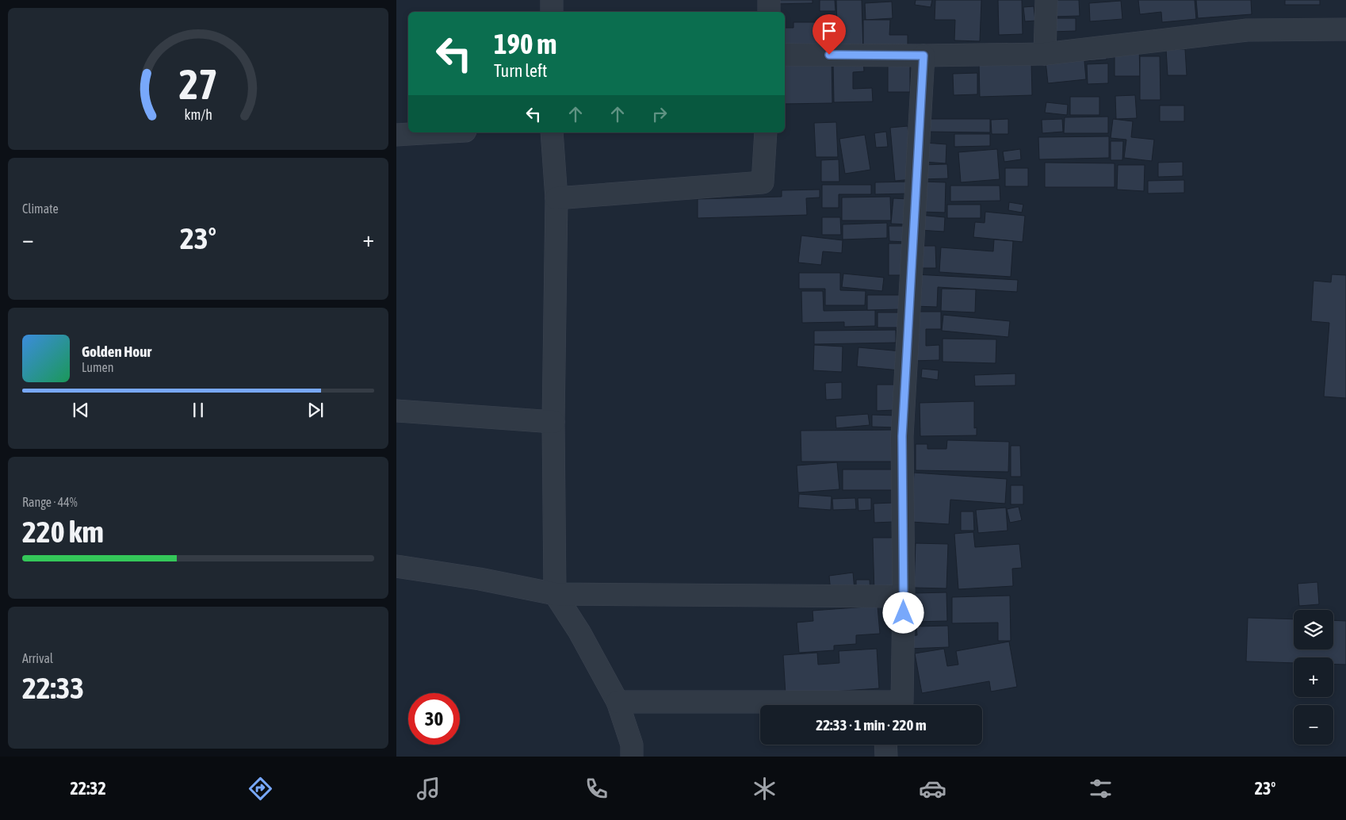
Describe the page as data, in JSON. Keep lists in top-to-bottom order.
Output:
{
  "page": {
    "turn": ["190 m", "Turn left"],
    "tile": [
      "Climate",
      ["Range · 44%", "220 km"],
      ["Arrival", "22:33"]
    ],
    "heat": ["−", "23°", "+"],
    "song": ["Golden Hour", "Lumen"],
    "map_buttons": ["+", "−"],
    "limit": "30",
    "trip": "22:33 · 1 min · 220 m",
    "tabs": ["22:32", "23°"],
    "gauge": ["27", "km/h"]
  }
}
